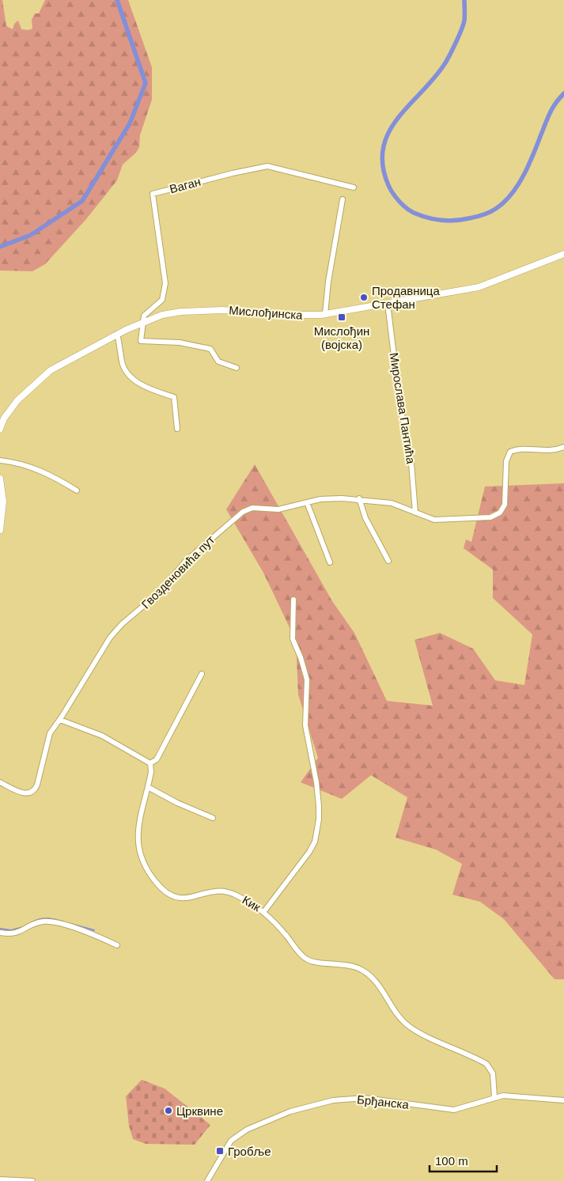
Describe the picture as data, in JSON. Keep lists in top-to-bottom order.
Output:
{
  "streets": {
    "main road": ["Мислођинска"],
    "street": [
      "Ваган",
      "Мирослава Пантића",
      "Гвозденовића пут",
      "Кик",
      "Брђанска"
    ]
  },
  "crossings": [
    ["Ваган", "Мислођинска"],
    ["Мислођинска", "Мирослава Пантића"],
    ["Мирослава Пантића", "Гвозденовића пут"],
    ["Кик", "Брђанска"]
  ],
  "places": {
    "other": ["Продавница Стефан", "Црквине"],
    "transit": ["Мислођин (војска)", "Гробље"]
  },
  "scale_bar": "100 m"
}
